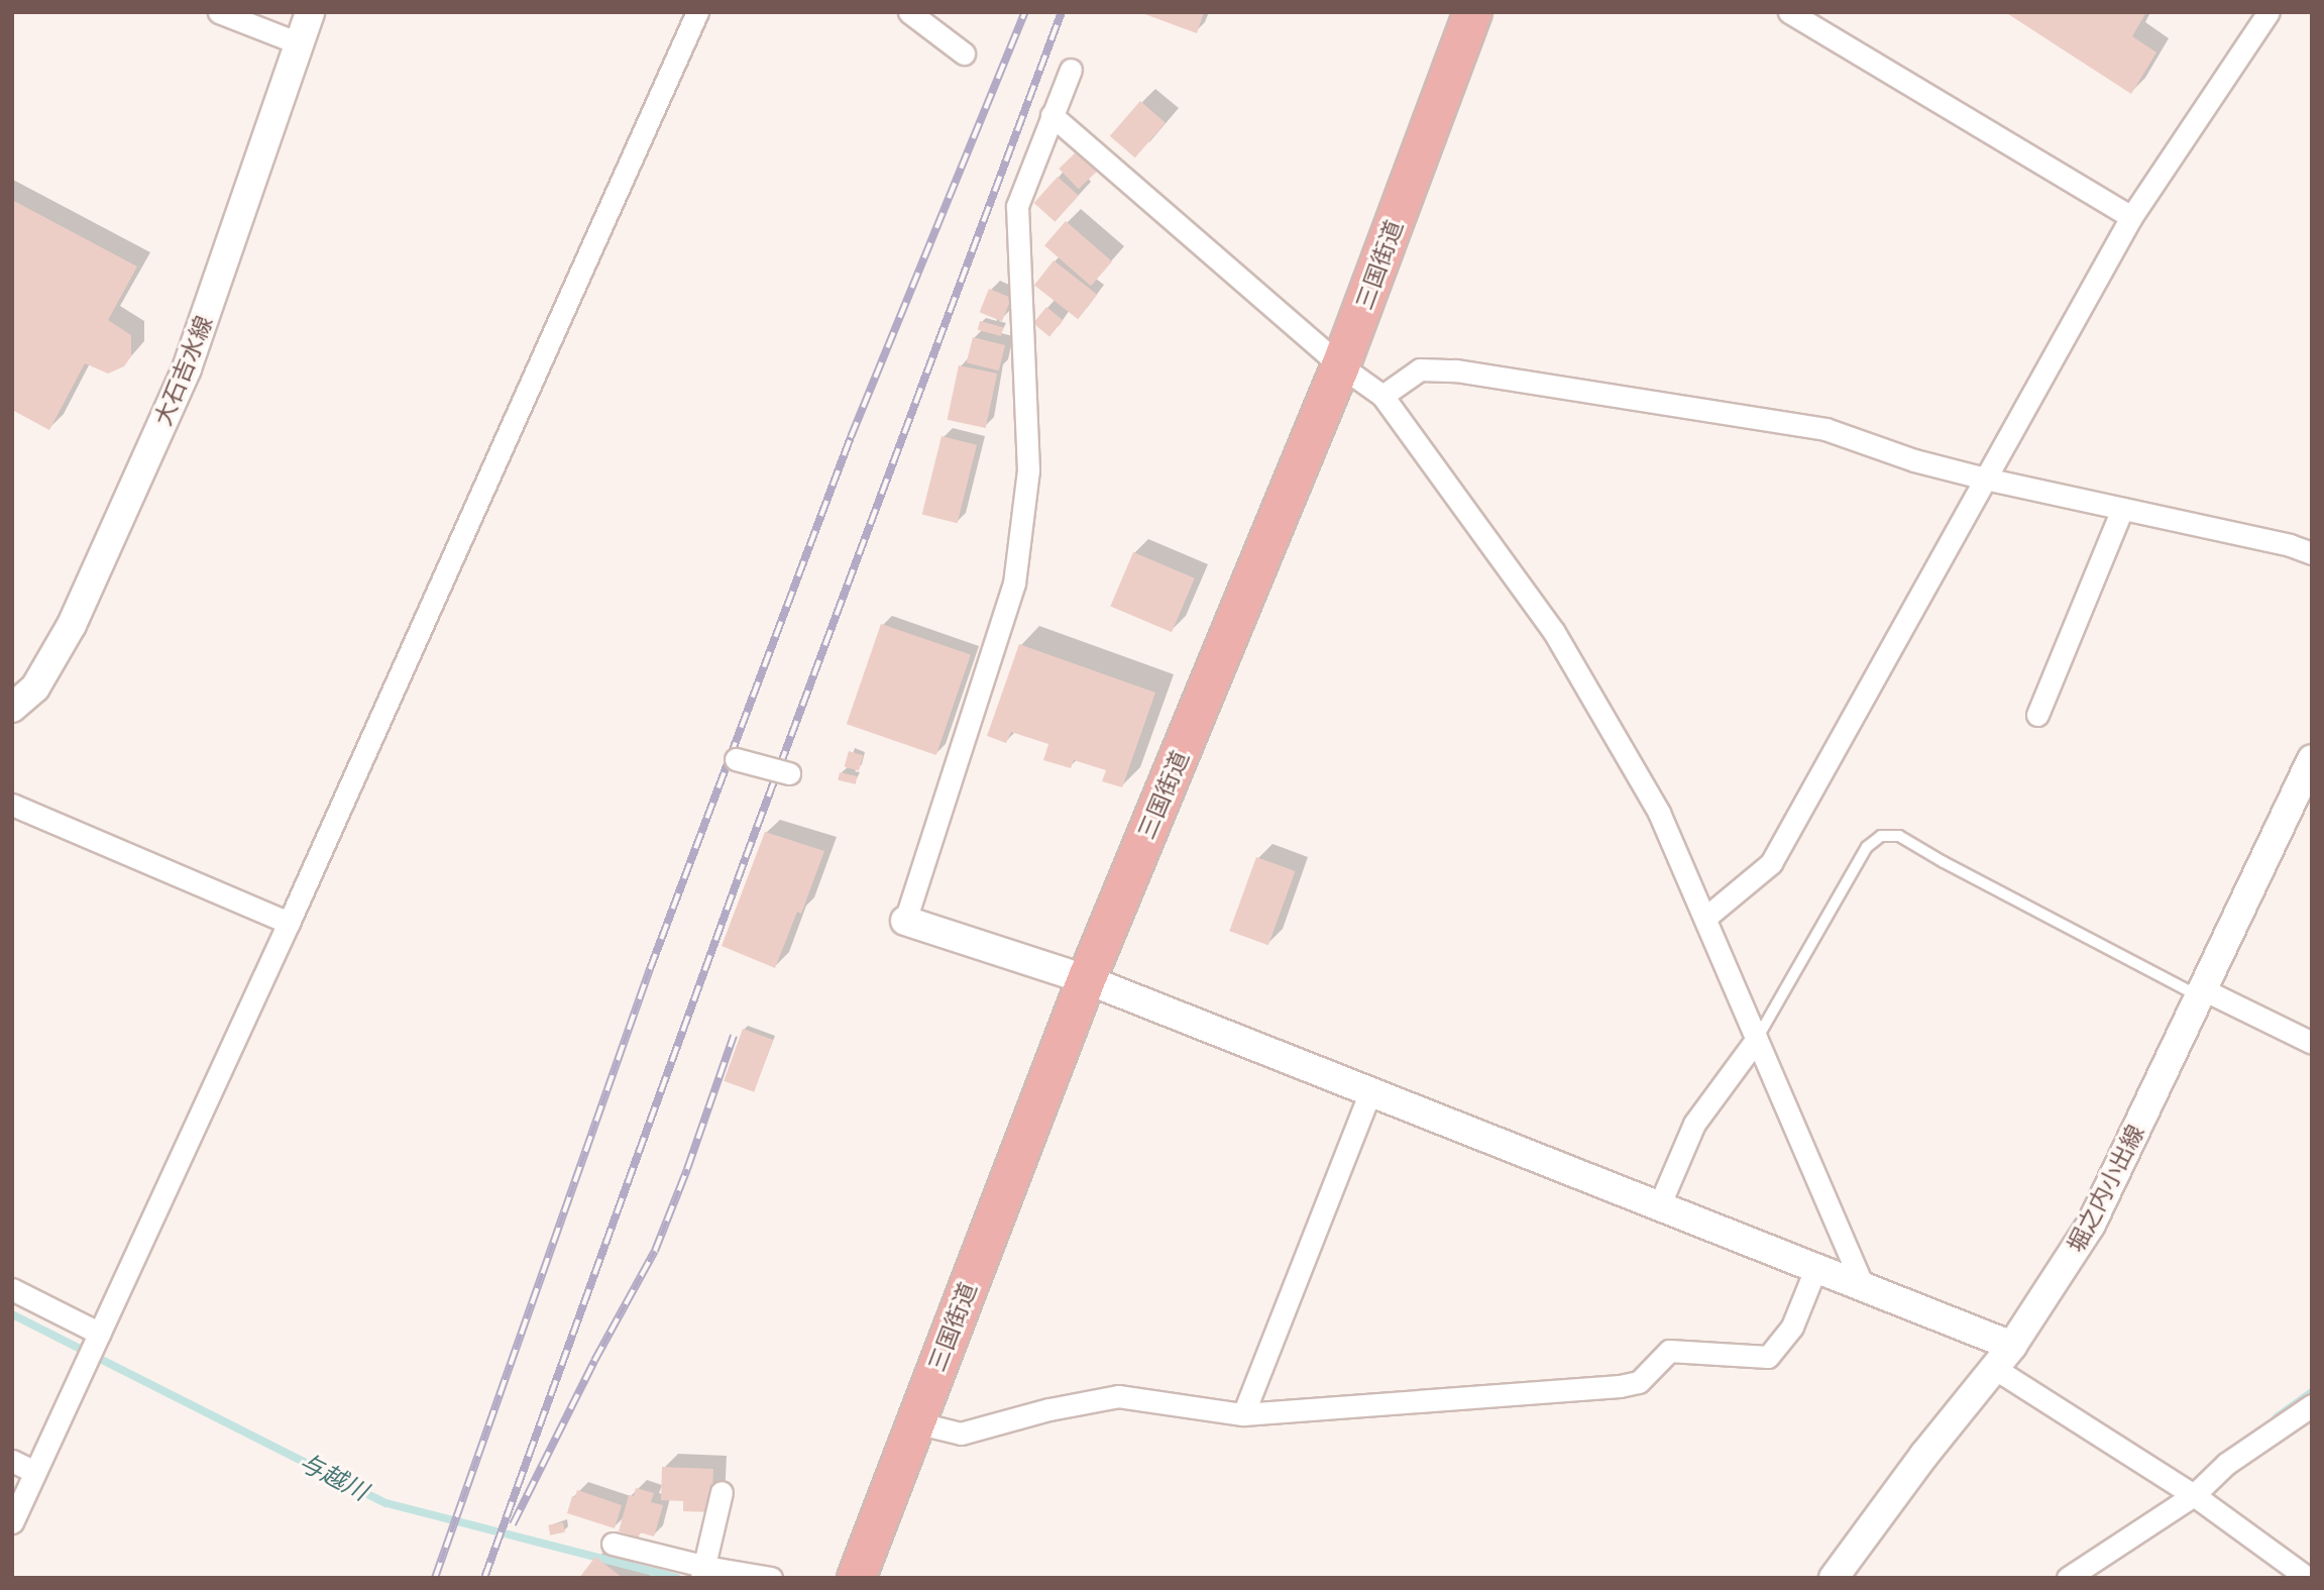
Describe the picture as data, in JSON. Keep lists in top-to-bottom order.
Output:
{
  "streets": {
    "highway": ["三国街道"],
    "main road": ["大石吉水線", "堀之内小出線"]
  },
  "water": ["与越川"]
}
